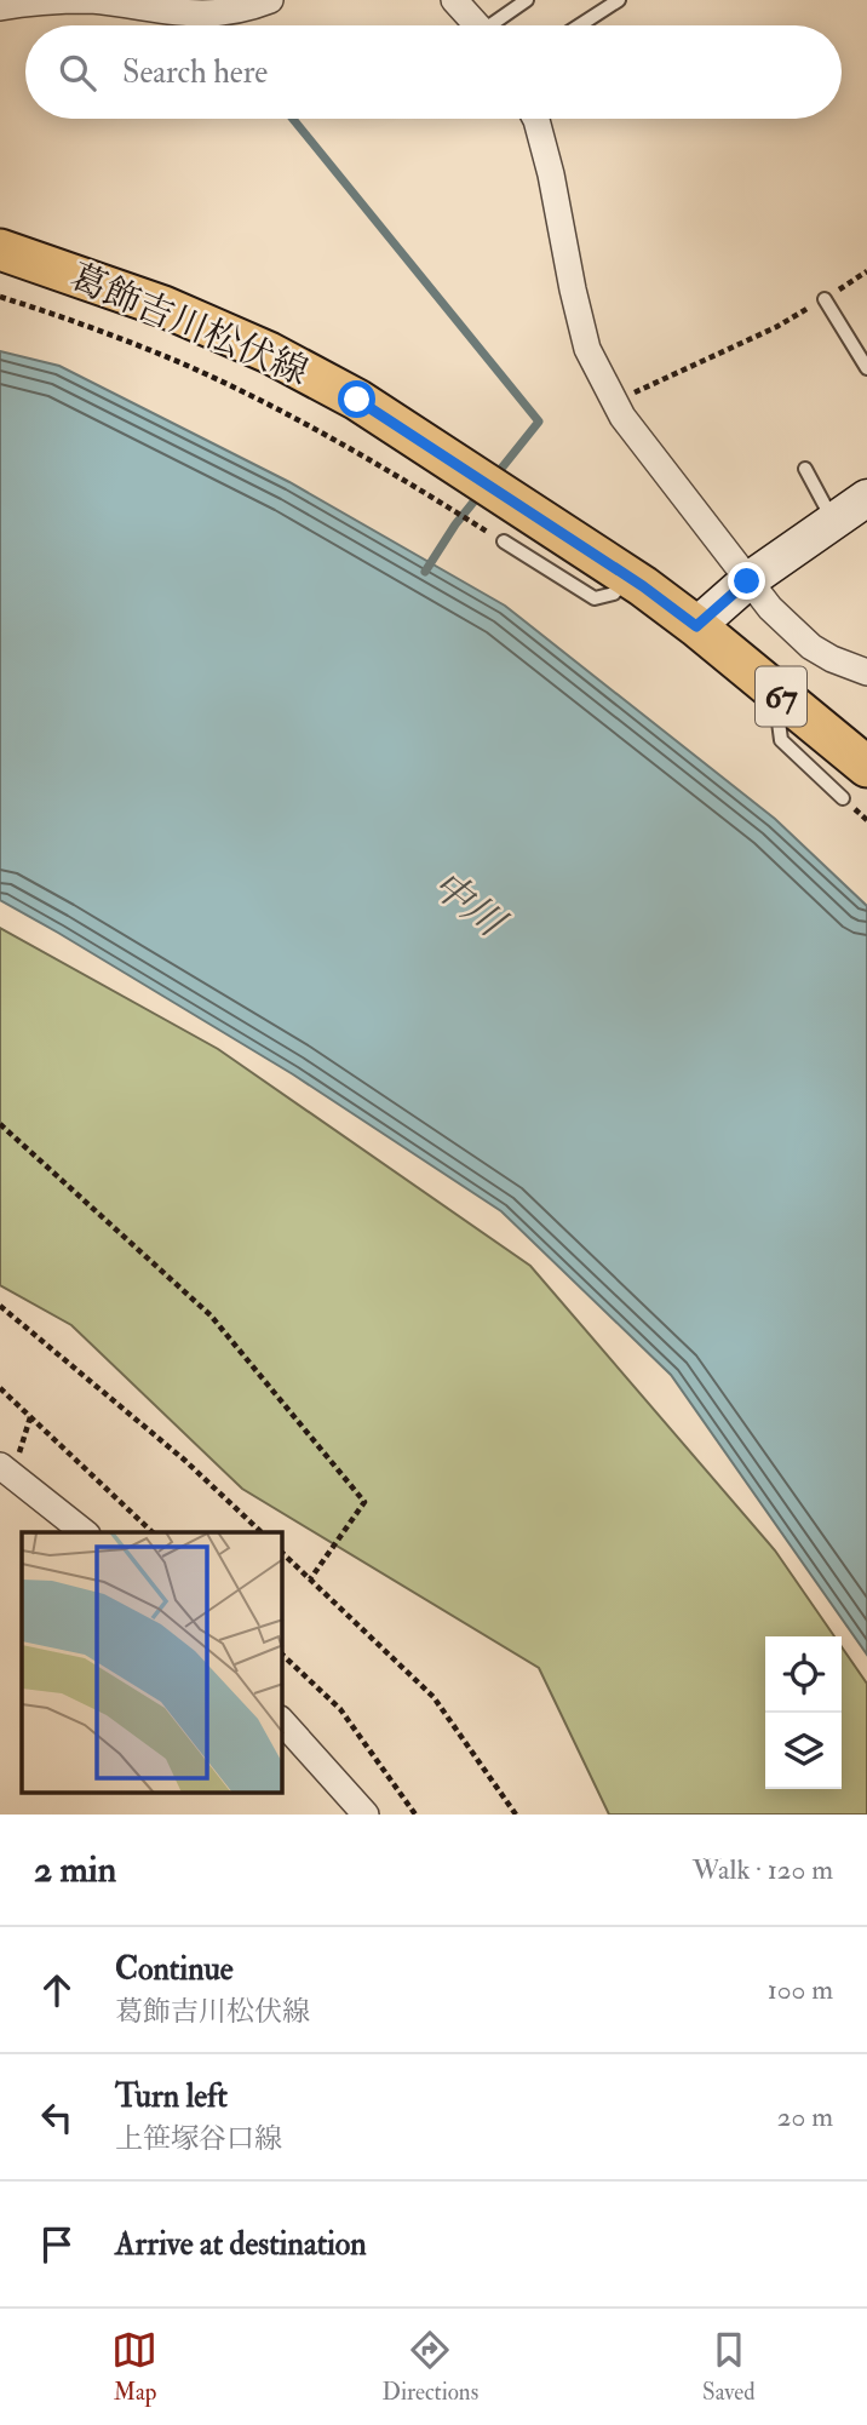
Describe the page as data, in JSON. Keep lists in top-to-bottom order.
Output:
{
  "streets": {
    "main road": ["葛飾吉川松伏線", "67"]
  },
  "water": ["中川"],
  "page": {
    "search": "Search here",
    "heading": ["2 min", "Walk · 120 m"],
    "list": [
      ["Continue", "葛飾吉川松伏線", "100 m"],
      ["Turn left", "上笹塚谷口線", "20 m"],
      "Arrive at destination"
    ],
    "nav": ["Map", "Directions", "Saved"]
  }
}
